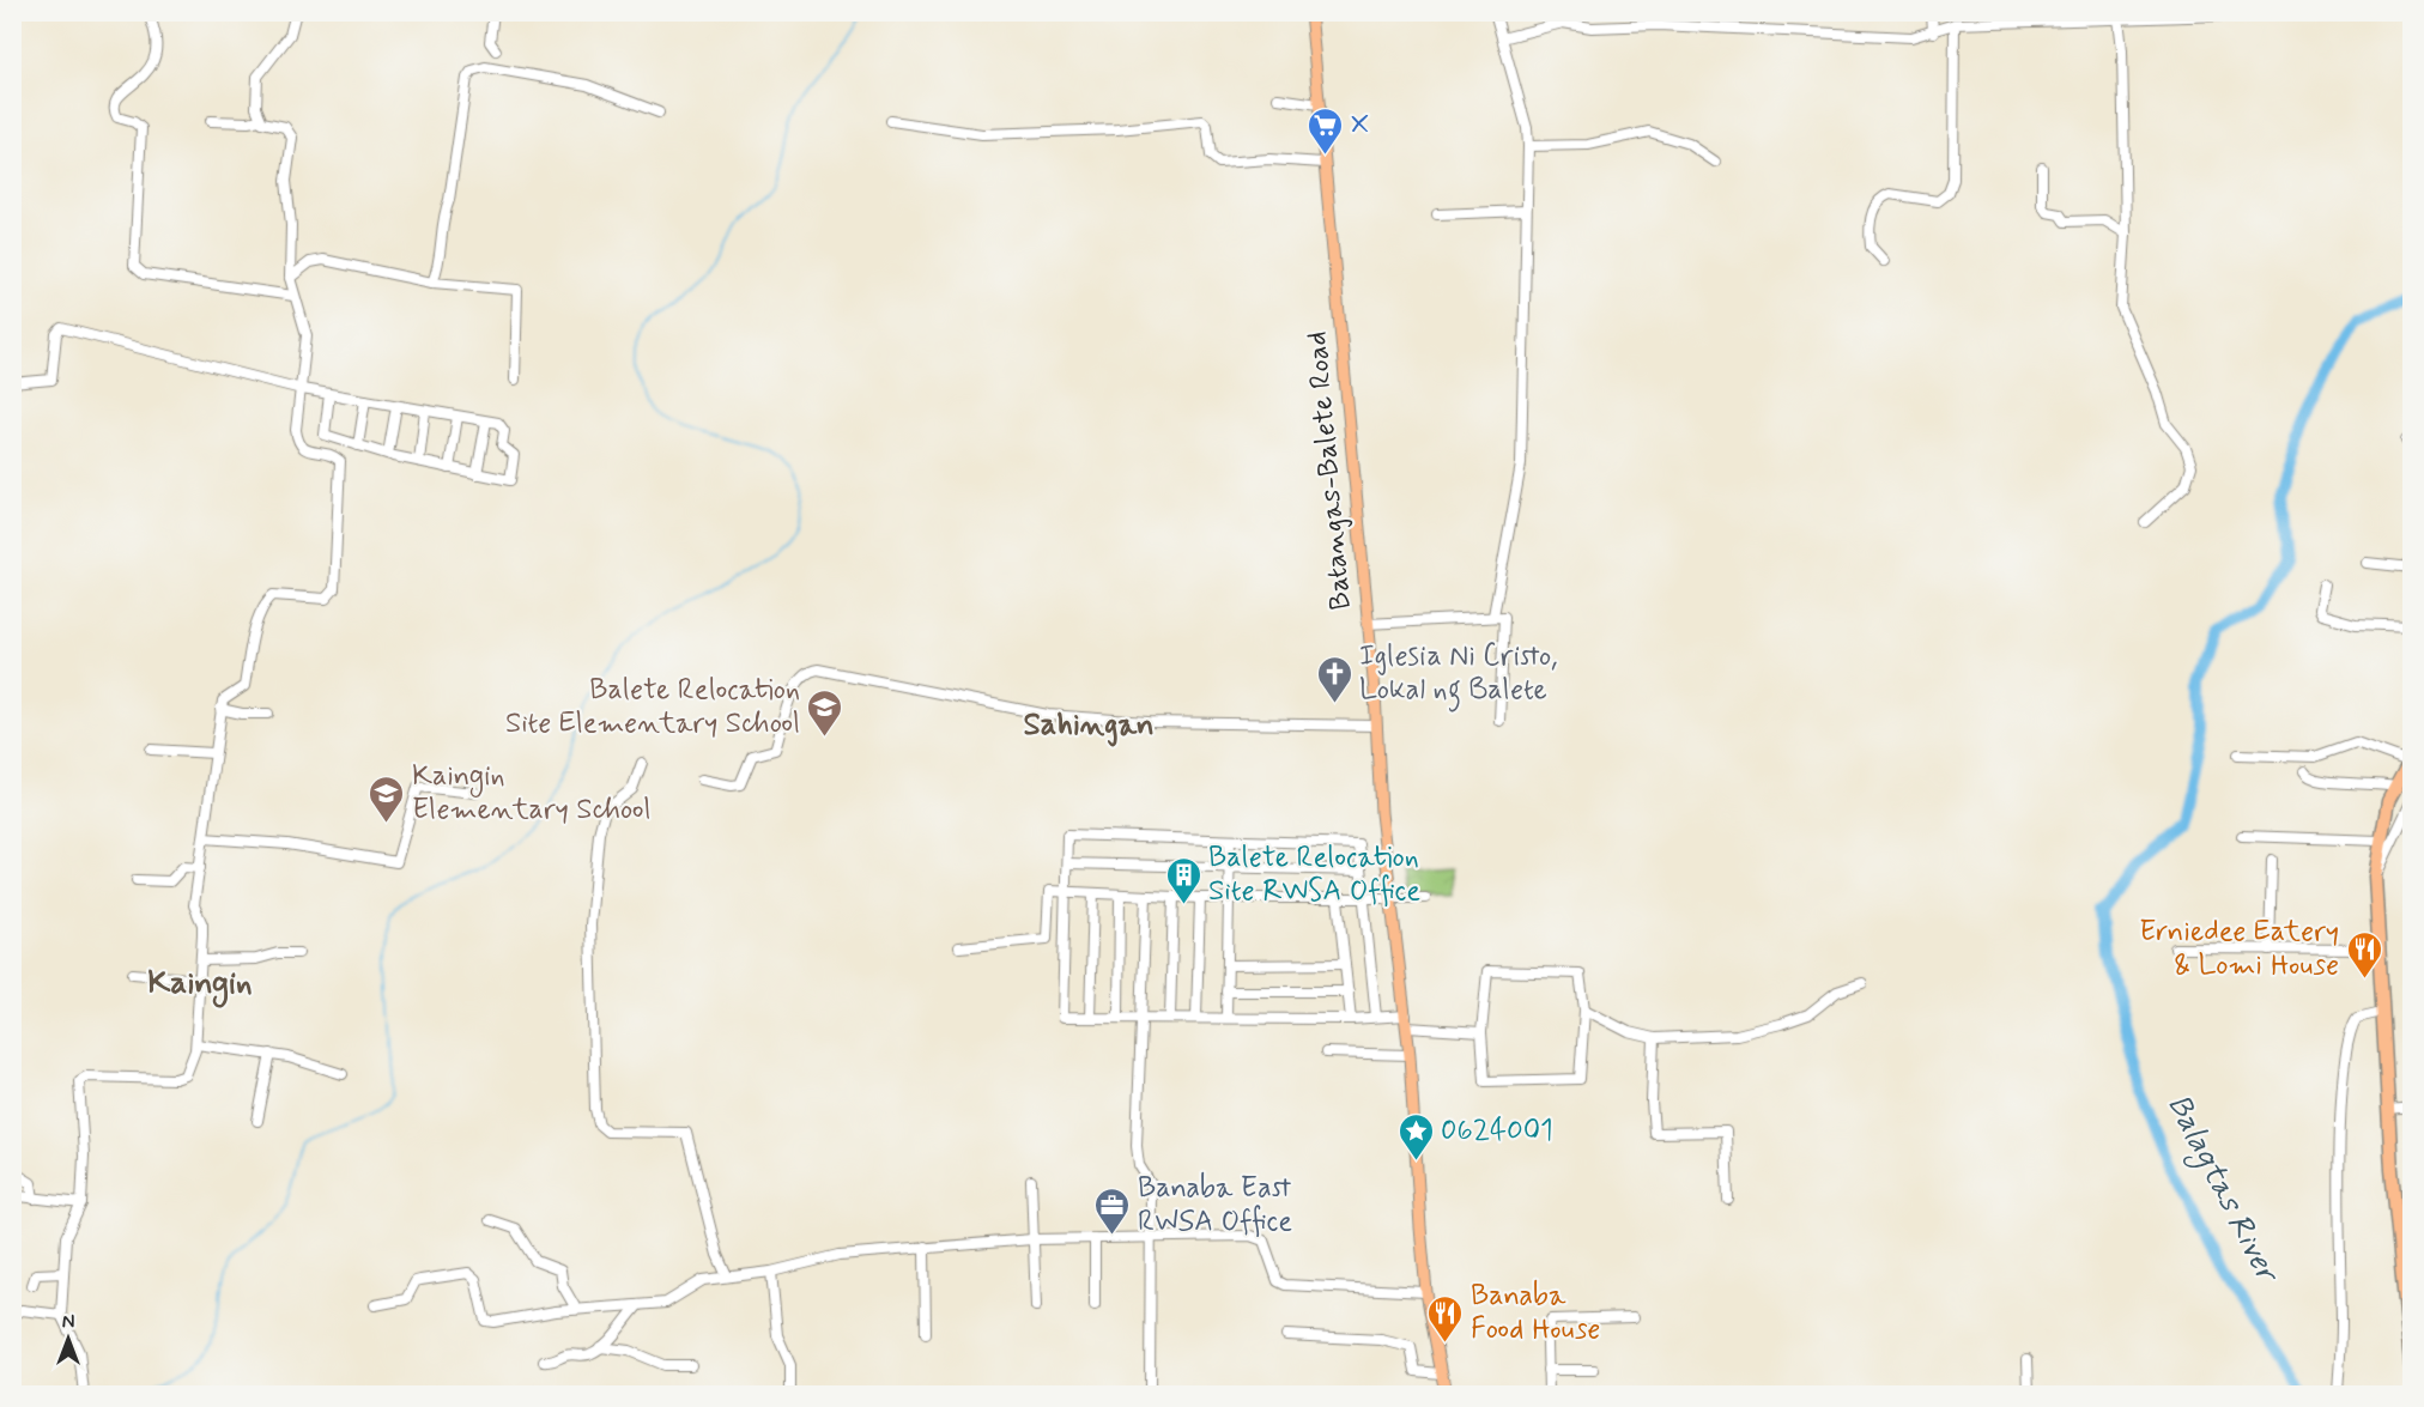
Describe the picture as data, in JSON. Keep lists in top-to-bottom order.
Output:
{
  "streets": {
    "main road": ["Batangas-Balete Road"]
  },
  "districts": ["Sahingan", "Kaingin"],
  "water": ["Balagtas River"],
  "places": {
    "supermarket": ["X"],
    "church": ["Iglesia Ni Cristo, Lokal ng Balete"],
    "school or university": ["Balete Relocation Site Elementary School", "Kaingin Elementary School"],
    "building": ["Balete Relocation Site RWSA Office"],
    "restaurant": ["Erniedee Eatery & Lomi House", "Banaba Food House"],
    "place": ["0624001"],
    "office": ["Banaba East RWSA Office"]
  },
  "north": "top"
}
